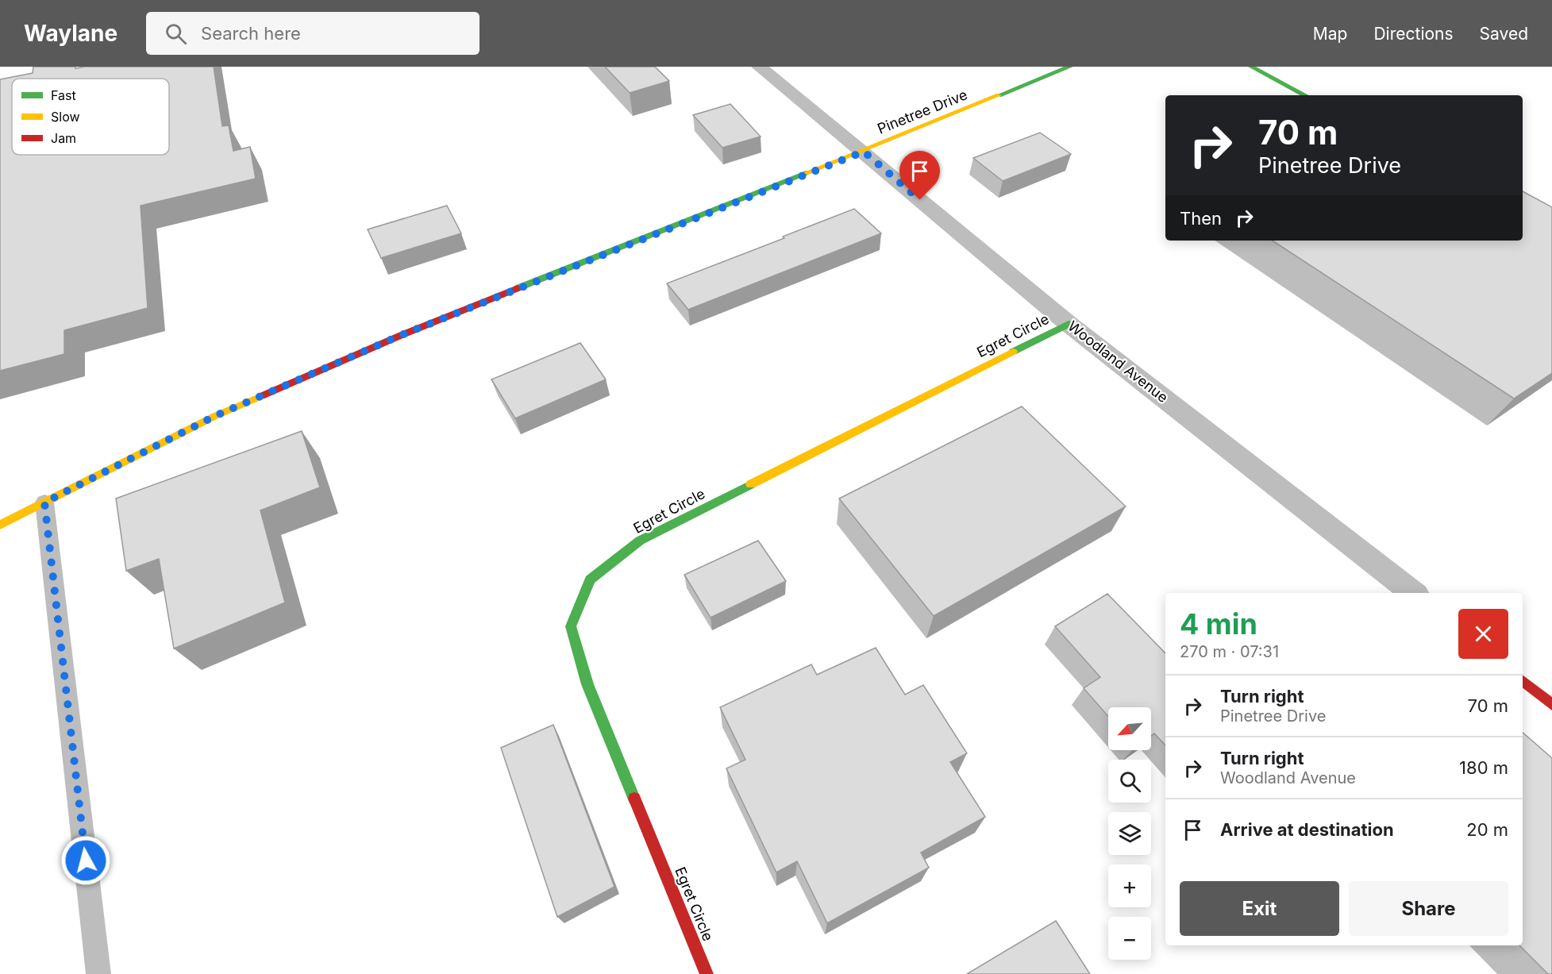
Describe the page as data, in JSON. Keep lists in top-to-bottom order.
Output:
{
  "streets": {
    "street": ["Pinetree Drive", "Egret Circle", "Woodland Avenue"]
  },
  "crossings": [
    ["Pinetree Drive", "Woodland Avenue"],
    ["Egret Circle", "Woodland Avenue"]
  ],
  "legend": ["Fast", "Slow", "Jam"],
  "north": "bottom left",
  "page": {
    "header": "Waylane",
    "search": "Search here",
    "nav": ["Map", "Directions", "Saved"],
    "turn": ["70 m", "Pinetree Drive"],
    "then": "Then",
    "heading": ["4 min", "270 m · 07:31"],
    "list": [
      {
        "name": "Turn right",
        "note": "Pinetree Drive",
        "value": "70 m"
      },
      {
        "name": "Turn right",
        "note": "Woodland Avenue",
        "value": "180 m"
      },
      {
        "name": "Arrive at destination",
        "value": "20 m"
      }
    ],
    "map_buttons": ["+", "−"],
    "buttons": ["Exit", "Share"]
  }
}
